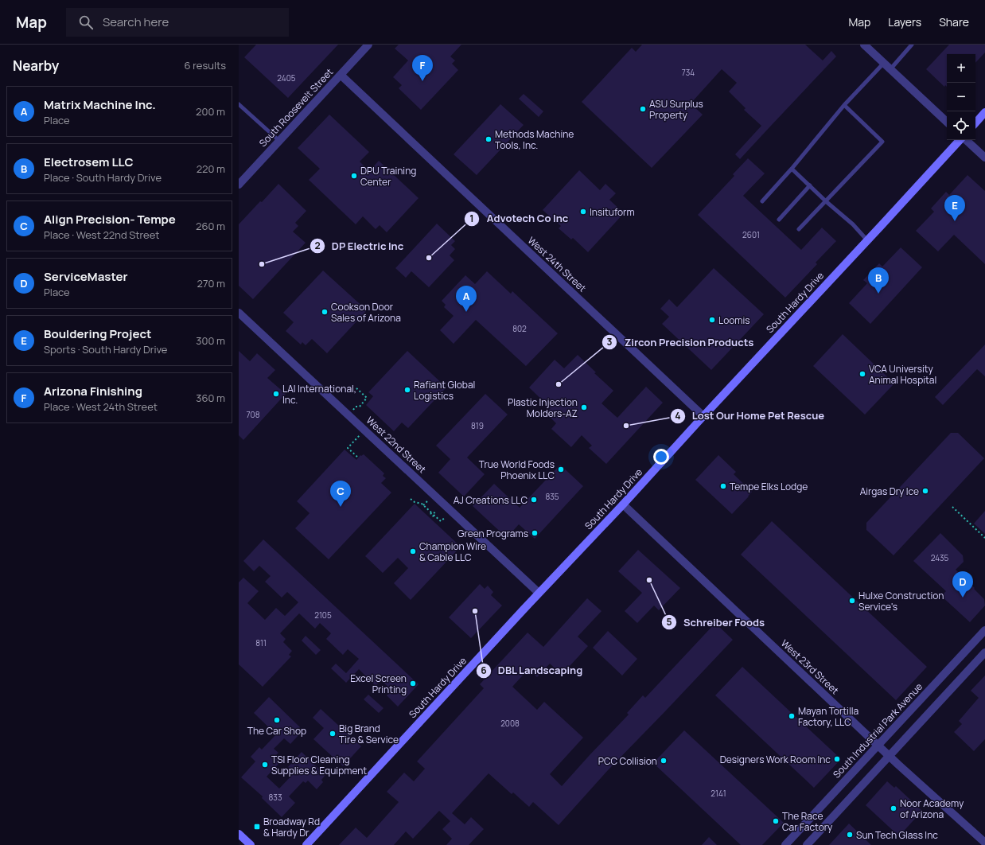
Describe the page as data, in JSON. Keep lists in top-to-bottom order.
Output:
{
  "streets": {
    "street": [
      "South Roosevelt Street",
      "West 24th Street",
      "South Hardy Drive",
      "West 22nd Street",
      "West 23rd Street",
      "South Industrial Park Avenue"
    ]
  },
  "crossings": [
    ["South Roosevelt Street", "West 24th Street"],
    ["West 24th Street", "South Hardy Drive"],
    ["South Hardy Drive", "West 22nd Street"],
    ["South Hardy Drive", "West 23rd Street"],
    ["West 23rd Street", "South Industrial Park Avenue"]
  ],
  "places": {
    "other": [
      "ASU Surplus Property",
      "Methods Machine Tools, Inc.",
      "DPU Training Center",
      "Insituform",
      "Advotech Co Inc",
      "DP Electric Inc",
      "Cookson Door Sales of Arizona",
      "Loomis",
      "VCA University Animal Hospital",
      "Zircon Precision Products",
      "Rafiant Global Logistics",
      "LAI International, Inc.",
      "Plastic Injection Molders-AZ",
      "Lost Our Home Pet Rescue",
      "True World Foods Phoenix LLC",
      "Tempe Elks Lodge",
      "Airgas Dry Ice",
      "AJ Creations LLC",
      "Green Programs",
      "Champion Wire & Cable LLC",
      "Schreiber Foods",
      "Hulxe Construction Service's",
      "DBL Landscaping",
      "Excel Screen Printing",
      "Mayan Tortilla Factory, LLC",
      "The Car Shop",
      "Big Brand Tire & Service",
      "Designers Work Room Inc",
      "PCC Collision",
      "TSI Floor Cleaning Supplies & Equipment",
      "Noor Academy of Arizona",
      "The Race Car Factory",
      "Sun Tech Glass Inc"
    ],
    "transit": ["Broadway Rd & Hardy Dr"]
  },
  "house_numbers": [
    "734",
    "2405",
    "2601",
    "802",
    "708",
    "819",
    "835",
    "2435",
    "2105",
    "811",
    "2008",
    "2141",
    "833"
  ],
  "page": {
    "header": "Map",
    "search": "Search here",
    "nav": ["Map", "Layers", "Share"],
    "heading": ["Nearby", "6 results"],
    "map_buttons": ["+", "−"],
    "pins": [
      "F",
      "E",
      "B",
      "A",
      "C",
      "D"
    ],
    "list": [
      {
        "mark": "A",
        "name": "Matrix Machine Inc.",
        "note": "Place",
        "value": "200 m"
      },
      {
        "mark": "B",
        "name": "Electrosem LLC",
        "note": "Place · South Hardy Drive",
        "value": "220 m"
      },
      {
        "mark": "C",
        "name": "Align Precision- Tempe",
        "note": "Place · West 22nd Street",
        "value": "260 m"
      },
      {
        "mark": "D",
        "name": "ServiceMaster",
        "note": "Place",
        "value": "270 m"
      },
      {
        "mark": "E",
        "name": "Bouldering Project",
        "note": "Sports · South Hardy Drive",
        "value": "300 m"
      },
      {
        "mark": "F",
        "name": "Arizona Finishing",
        "note": "Place · West 24th Street",
        "value": "360 m"
      }
    ]
  }
}
